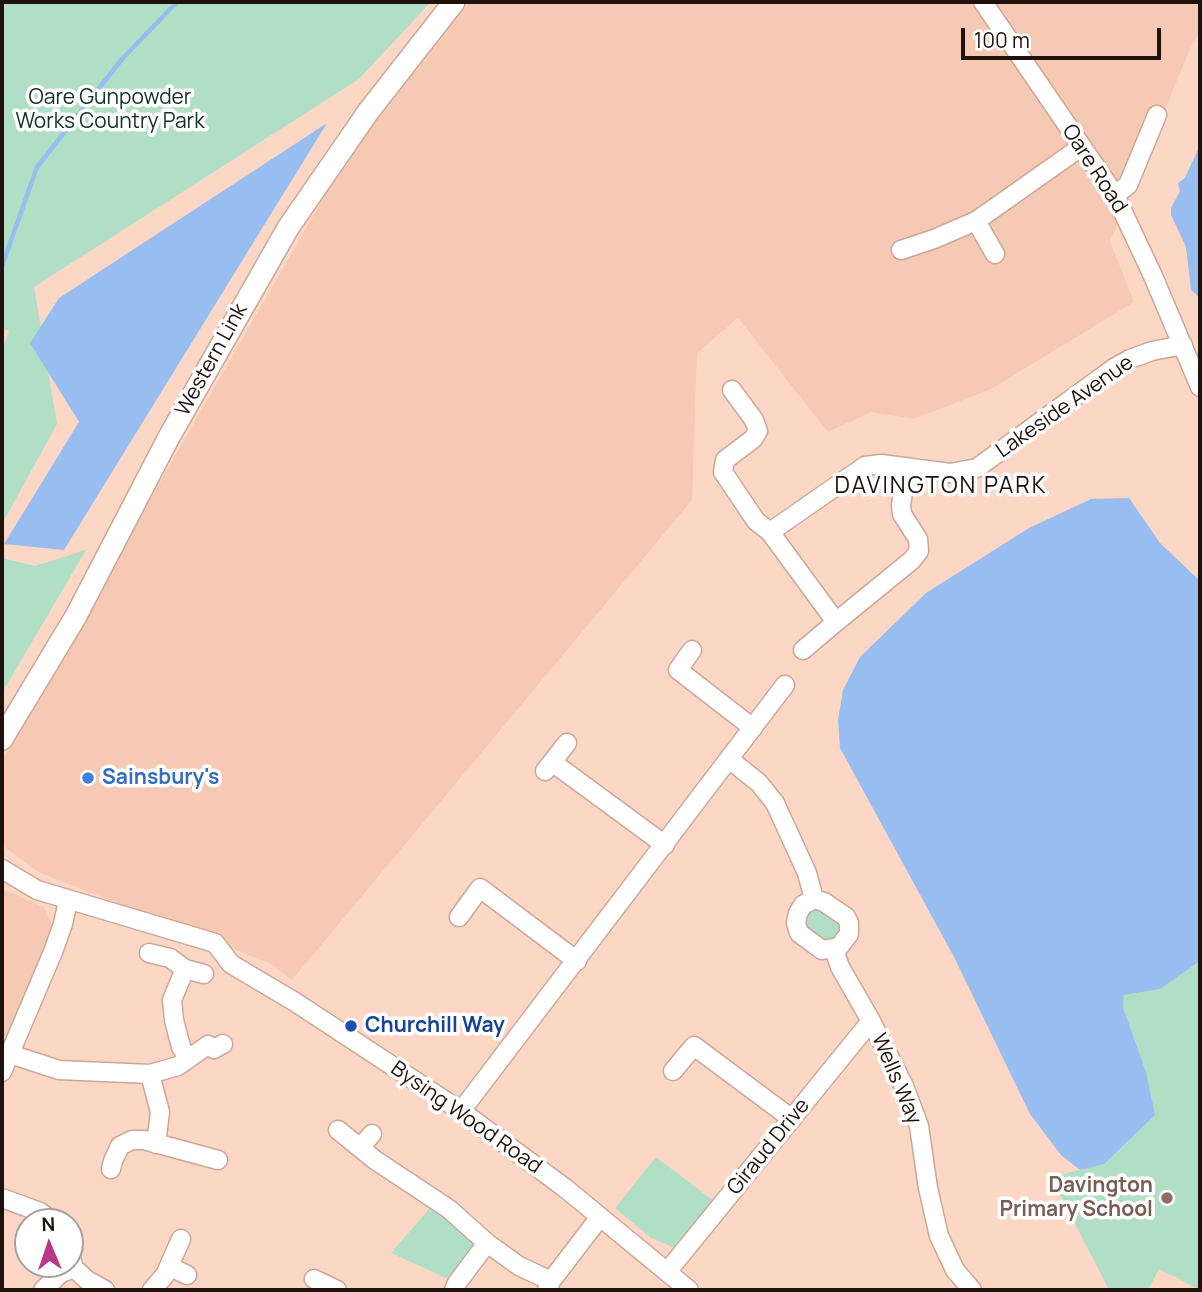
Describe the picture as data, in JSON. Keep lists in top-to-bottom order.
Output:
{
  "streets": {
    "main road": ["Western Link"],
    "street": [
      "Oare Road",
      "Lakeside Avenue",
      "Wells Way",
      "Bysing Wood Road",
      "Giraud Drive"
    ]
  },
  "crossings": [
    ["Oare Road", "Lakeside Avenue"],
    ["Wells Way", "Giraud Drive"],
    ["Bysing Wood Road", "Giraud Drive"]
  ],
  "districts": ["DAVINGTON PARK"],
  "parks": ["Oare Gunpowder Works Country Park"],
  "places": ["Sainsbury's", "Churchill Way", "Davington Primary School"],
  "scale_bar": "100 m",
  "north": "top"
}
